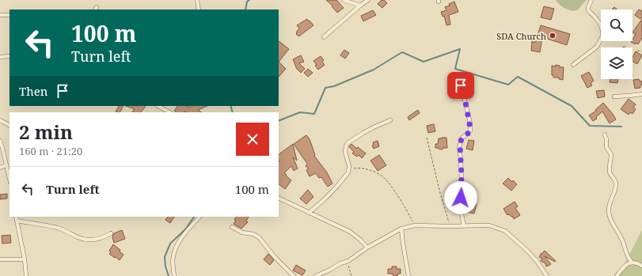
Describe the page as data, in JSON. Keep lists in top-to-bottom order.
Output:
{
  "places": ["SDA Church"],
  "page": {
    "turn": ["100 m", "Turn left"],
    "then": "Then",
    "heading": ["2 min", "160 m · 21:20"],
    "list": [
      {
        "name": "Turn left",
        "value": "100 m"
      }
    ]
  }
}
